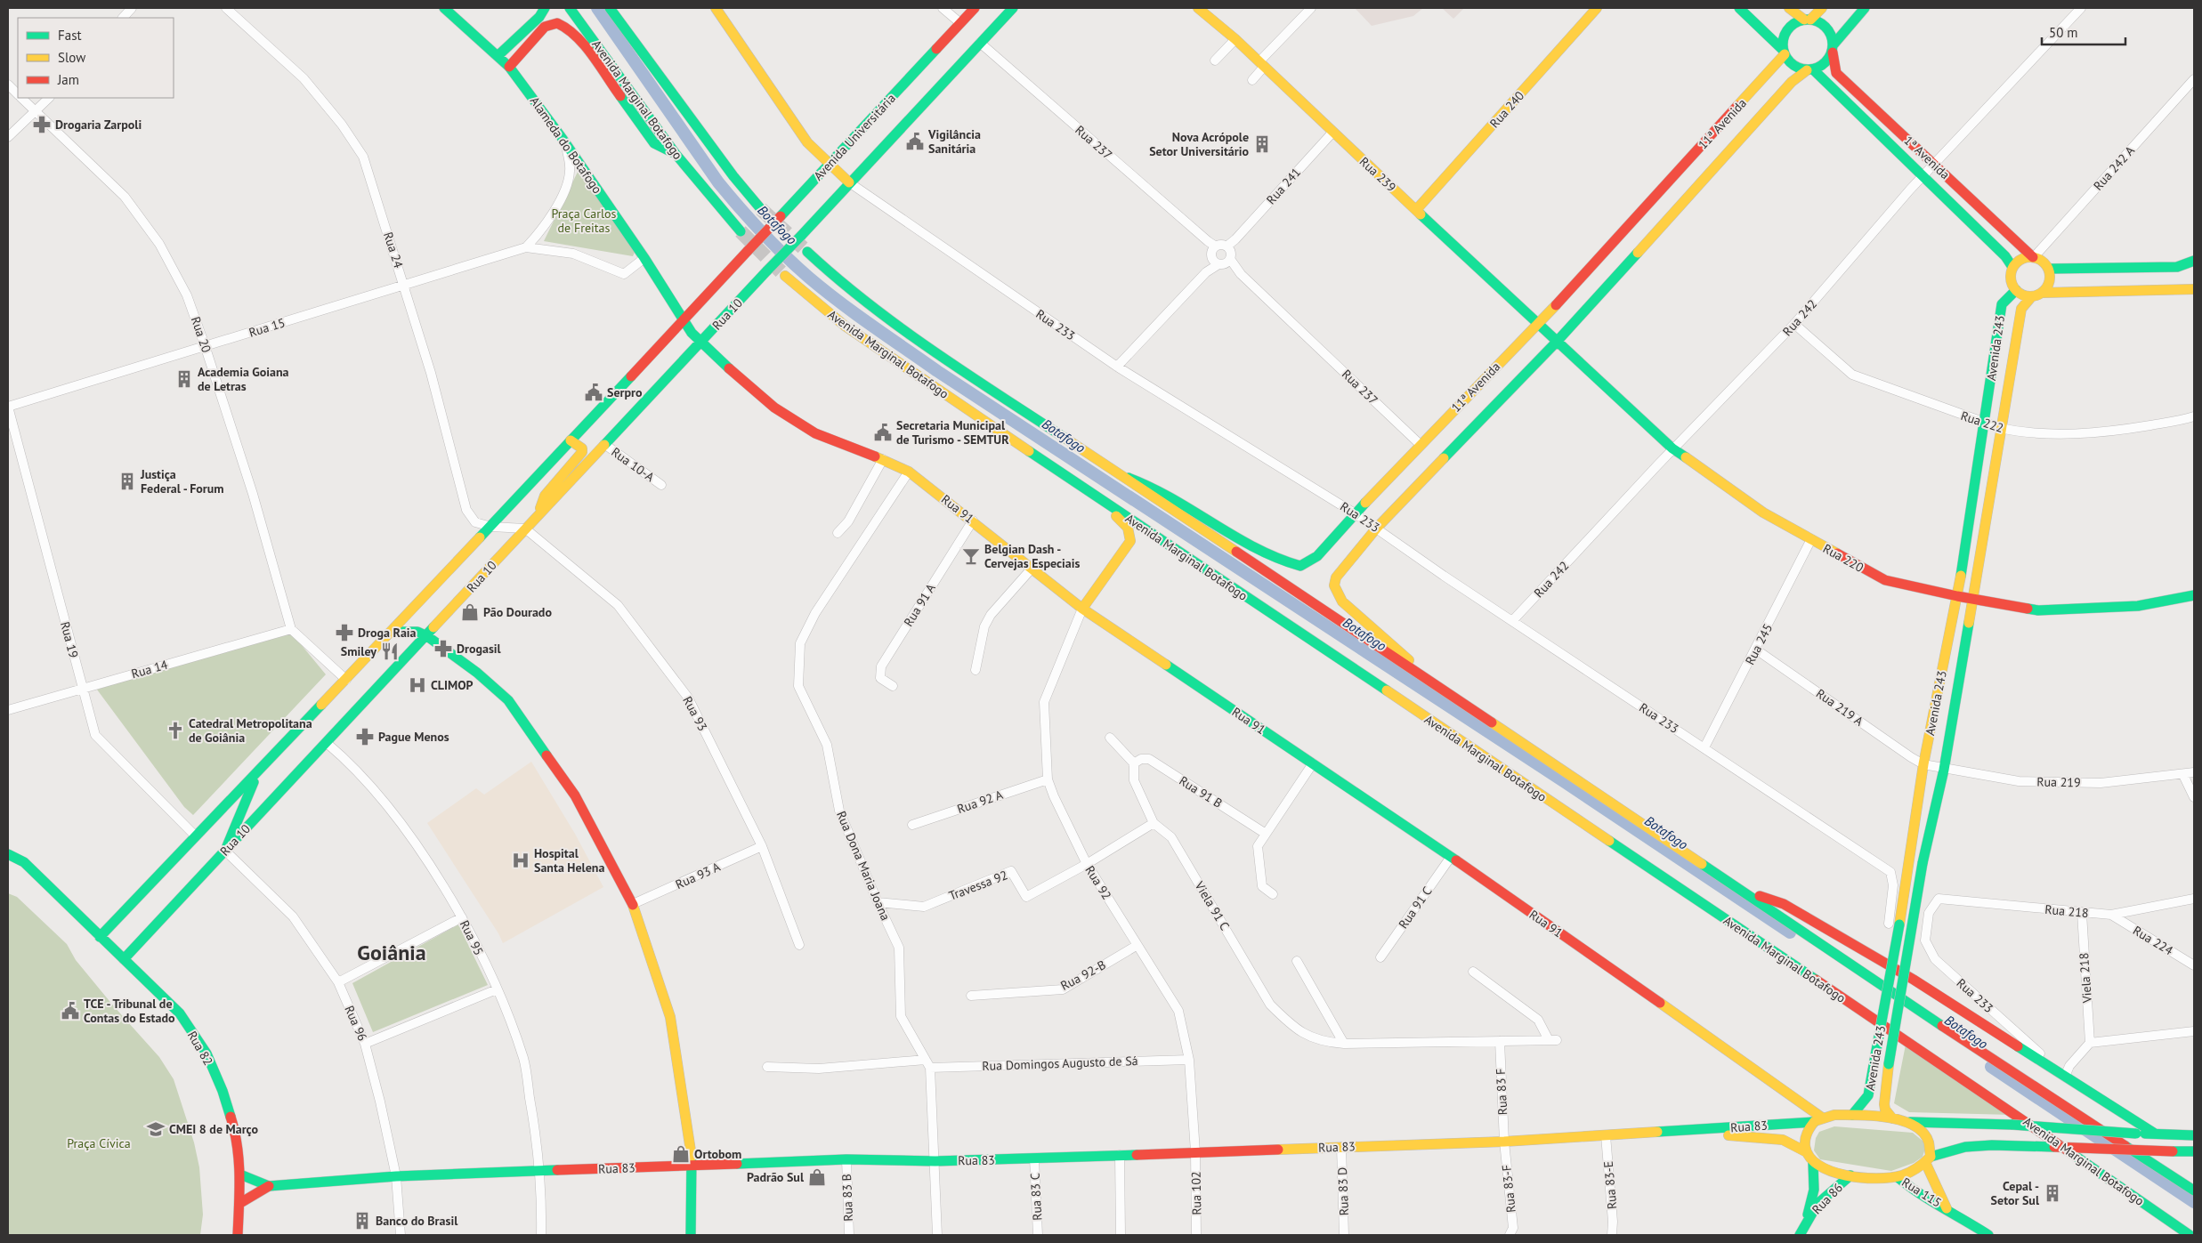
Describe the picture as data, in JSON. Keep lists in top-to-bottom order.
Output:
{
  "streets": {
    "main road": [
      "Avenida Marginal Botafogo",
      "Rua 240",
      "11ª Avenida",
      "Avenida Universitária",
      "Alameda do Botafogo",
      "1ª Avenida",
      "Rua 239",
      "Rua 10",
      "Rua 233",
      "Avenida 243",
      "Rua 91",
      "Rua 220",
      "Rua 82",
      "Rua 83",
      "Rua 115",
      "Rua 86"
    ],
    "street": [
      "Rua 237",
      "Rua 242 A",
      "Rua 241",
      "Rua 24",
      "Rua 242",
      "Rua 15",
      "Rua 20",
      "Rua 222",
      "Rua 10-A",
      "Rua 91 A",
      "Rua 19",
      "Rua 245",
      "Rua 14",
      "Rua 219 A",
      "Rua 93",
      "Rua 219",
      "Rua 91 B",
      "Rua 92 A",
      "Rua Dona Maria Joana",
      "Rua 93 A",
      "Rua 92",
      "Travessa 92",
      "Viela 91 C",
      "Rua 91 C",
      "Rua 218",
      "Rua 95",
      "Rua 224",
      "Rua 92-B",
      "Viela 218",
      "Rua 96",
      "Rua Domingos Augusto de Sá",
      "Rua 83 F",
      "Rua 83-E",
      "Rua 83-F",
      "Rua 83 D",
      "Rua 102",
      "Rua 83 C",
      "Rua 83 B"
    ]
  },
  "crossings": [
    ["Rua 240", "Rua 239"],
    ["11ª Avenida", "Rua 237"],
    ["11ª Avenida", "1ª Avenida"],
    ["11ª Avenida", "Rua 239"],
    ["11ª Avenida", "Rua 233"],
    ["11ª Avenida", "Rua 220"],
    ["Avenida Universitária", "Alameda do Botafogo"],
    ["Avenida Universitária", "Rua 233"],
    ["Avenida Universitária", "Rua 91"],
    ["Rua 237", "Rua 241"],
    ["Alameda do Botafogo", "Rua 15"],
    ["Alameda do Botafogo", "Rua 91"],
    ["1ª Avenida", "Rua 242 A"],
    ["1ª Avenida", "Rua 242"],
    ["1ª Avenida", "Avenida 243"],
    ["Rua 242 A", "Avenida 243"],
    ["Rua 239", "Rua 241"],
    ["Rua 239", "Rua 220"],
    ["Rua 241", "Rua 233"],
    ["Rua 24", "Rua 15"],
    ["Rua 10", "Rua 233"],
    ["Rua 10", "Rua 10-A"],
    ["Rua 10", "Rua 91"],
    ["Rua 10", "Rua 93"],
    ["Rua 10", "Rua 95"],
    ["Rua 10", "Rua 96"],
    ["Rua 10", "Rua 82"],
    ["Rua 242", "Rua 233"],
    ["Rua 242", "Rua 222"],
    ["Rua 242", "Rua 220"],
    ["Rua 233", "Rua 245"],
    ["Rua 233", "Rua 218"],
    ["Rua 15", "Rua 20"],
    ["Rua 15", "Rua 19"],
    ["Rua 20", "Rua 14"],
    ["Avenida 243", "Rua 222"],
    ["Avenida 243", "Rua 220"],
    ["Avenida 243", "Rua 219 A"],
    ["Avenida 243", "Rua 219"],
    ["Avenida 243", "Rua 83"],
    ["Rua 91", "Rua 91 A"],
    ["Rua 91", "Rua Dona Maria Joana"],
    ["Rua 91", "Rua 92"],
    ["Rua 91", "Rua 91 C"],
    ["Rua 91", "Rua 83"],
    ["Rua 220", "Rua 245"],
    ["Rua 19", "Rua 14"],
    ["Rua 245", "Rua 219 A"],
    ["Rua 219 A", "Rua 219"],
    ["Rua 93", "Rua 93 A"],
    ["Rua 91 B", "Viela 91 C"],
    ["Rua 92 A", "Rua 92"],
    ["Rua Dona Maria Joana", "Travessa 92"],
    ["Rua Dona Maria Joana", "Rua Domingos Augusto de Sá"],
    ["Rua Dona Maria Joana", "Rua 83"],
    ["Rua 92", "Travessa 92"],
    ["Rua 92", "Rua 92-B"],
    ["Rua 92", "Rua Domingos Augusto de Sá"],
    ["Rua 92", "Rua 83"],
    ["Rua 92", "Rua 102"],
    ["Travessa 92", "Viela 91 C"],
    ["Viela 91 C", "Rua 83 F"],
    ["Rua 218", "Rua 224"],
    ["Rua 218", "Viela 218"],
    ["Rua 95", "Rua 83"],
    ["Rua 96", "Rua 83"],
    ["Rua 82", "Rua 83"],
    ["Rua 83 F", "Rua 83"],
    ["Rua 83 F", "Rua 83-F"],
    ["Rua 83", "Rua 83-E"],
    ["Rua 83", "Rua 83-F"],
    ["Rua 83", "Rua 83 D"],
    ["Rua 83", "Rua 115"],
    ["Rua 83", "Rua 102"],
    ["Rua 83", "Rua 83 C"],
    ["Rua 83", "Rua 83 B"]
  ],
  "districts": ["Goiânia"],
  "water": ["Botafogo"],
  "parks": ["Praça Carlos de Freitas", "Praça Cívica"],
  "places": {
    "pharmacy": [
      "Drogaria Zarpoli",
      "Droga Raia",
      "Drogasil",
      "Pague Menos"
    ],
    "public building": [
      "Vigilância Sanitária",
      "Serpro",
      "Secretaria Municipal de Turismo - SEMTUR",
      "TCE - Tribunal de Contas do Estado"
    ],
    "building": [
      "Nova Acrópole Setor Universitário",
      "Academia Goiana de Letras",
      "Justiça Federal - Forum",
      "Cepal - Setor Sul",
      "Banco do Brasil"
    ],
    "bar": ["Belgian Dash - Cervejas Especiais"],
    "shop": ["Pão Dourado", "Ortobom", "Padrão Sul"],
    "restaurant": ["Smiley"],
    "hospital": ["CLIMOP", "Hospital Santa Helena"],
    "church": ["Catedral Metropolitana de Goiânia"],
    "school or university": ["CMEI 8 de Março"]
  },
  "legend": ["Fast", "Slow", "Jam"],
  "scale_bar": "50 m"
}
